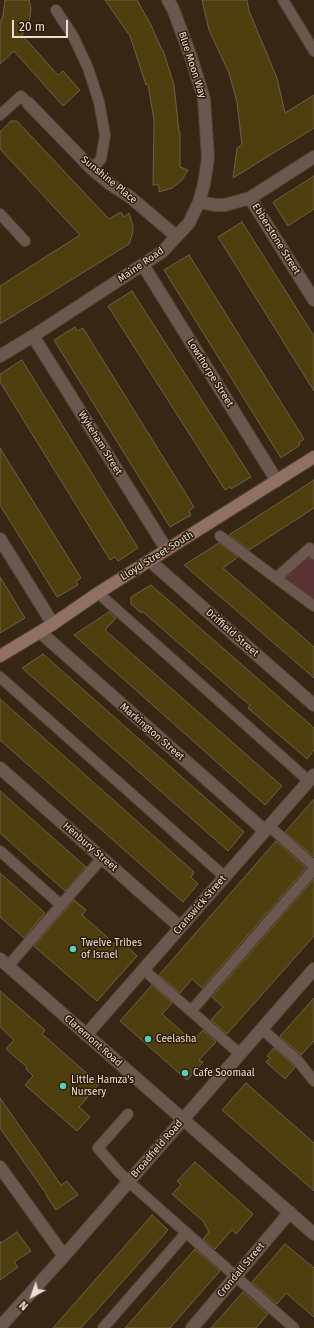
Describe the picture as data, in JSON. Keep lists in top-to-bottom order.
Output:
{
  "streets": {
    "street": [
      "Blue Moon Way",
      "Sunshine Place",
      "Ebberstone Street",
      "Maine Road",
      "Lowthorpe Street",
      "Wykeham Street",
      "Lloyd Street South",
      "Driffield Street",
      "Markington Street",
      "Henbury Street",
      "Cranswick Street",
      "Claremont Road",
      "Broadfield Road",
      "Crondall Street"
    ]
  },
  "crossings": [
    ["Blue Moon Way", "Maine Road"],
    ["Sunshine Place", "Maine Road"],
    ["Maine Road", "Lowthorpe Street"],
    ["Maine Road", "Wykeham Street"],
    ["Lowthorpe Street", "Lloyd Street South"],
    ["Wykeham Street", "Lloyd Street South"],
    ["Lloyd Street South", "Driffield Street"],
    ["Lloyd Street South", "Markington Street"],
    ["Markington Street", "Cranswick Street"],
    ["Henbury Street", "Cranswick Street"],
    ["Cranswick Street", "Claremont Road"],
    ["Claremont Road", "Broadfield Road"],
    ["Claremont Road", "Crondall Street"]
  ],
  "places": [
    "Twelve Tribes of Israel",
    "Ceelasha",
    "Cafe Soomaal",
    "Little Hamza's Nursery"
  ],
  "scale_bar": "20 m",
  "north": "bottom left"
}
